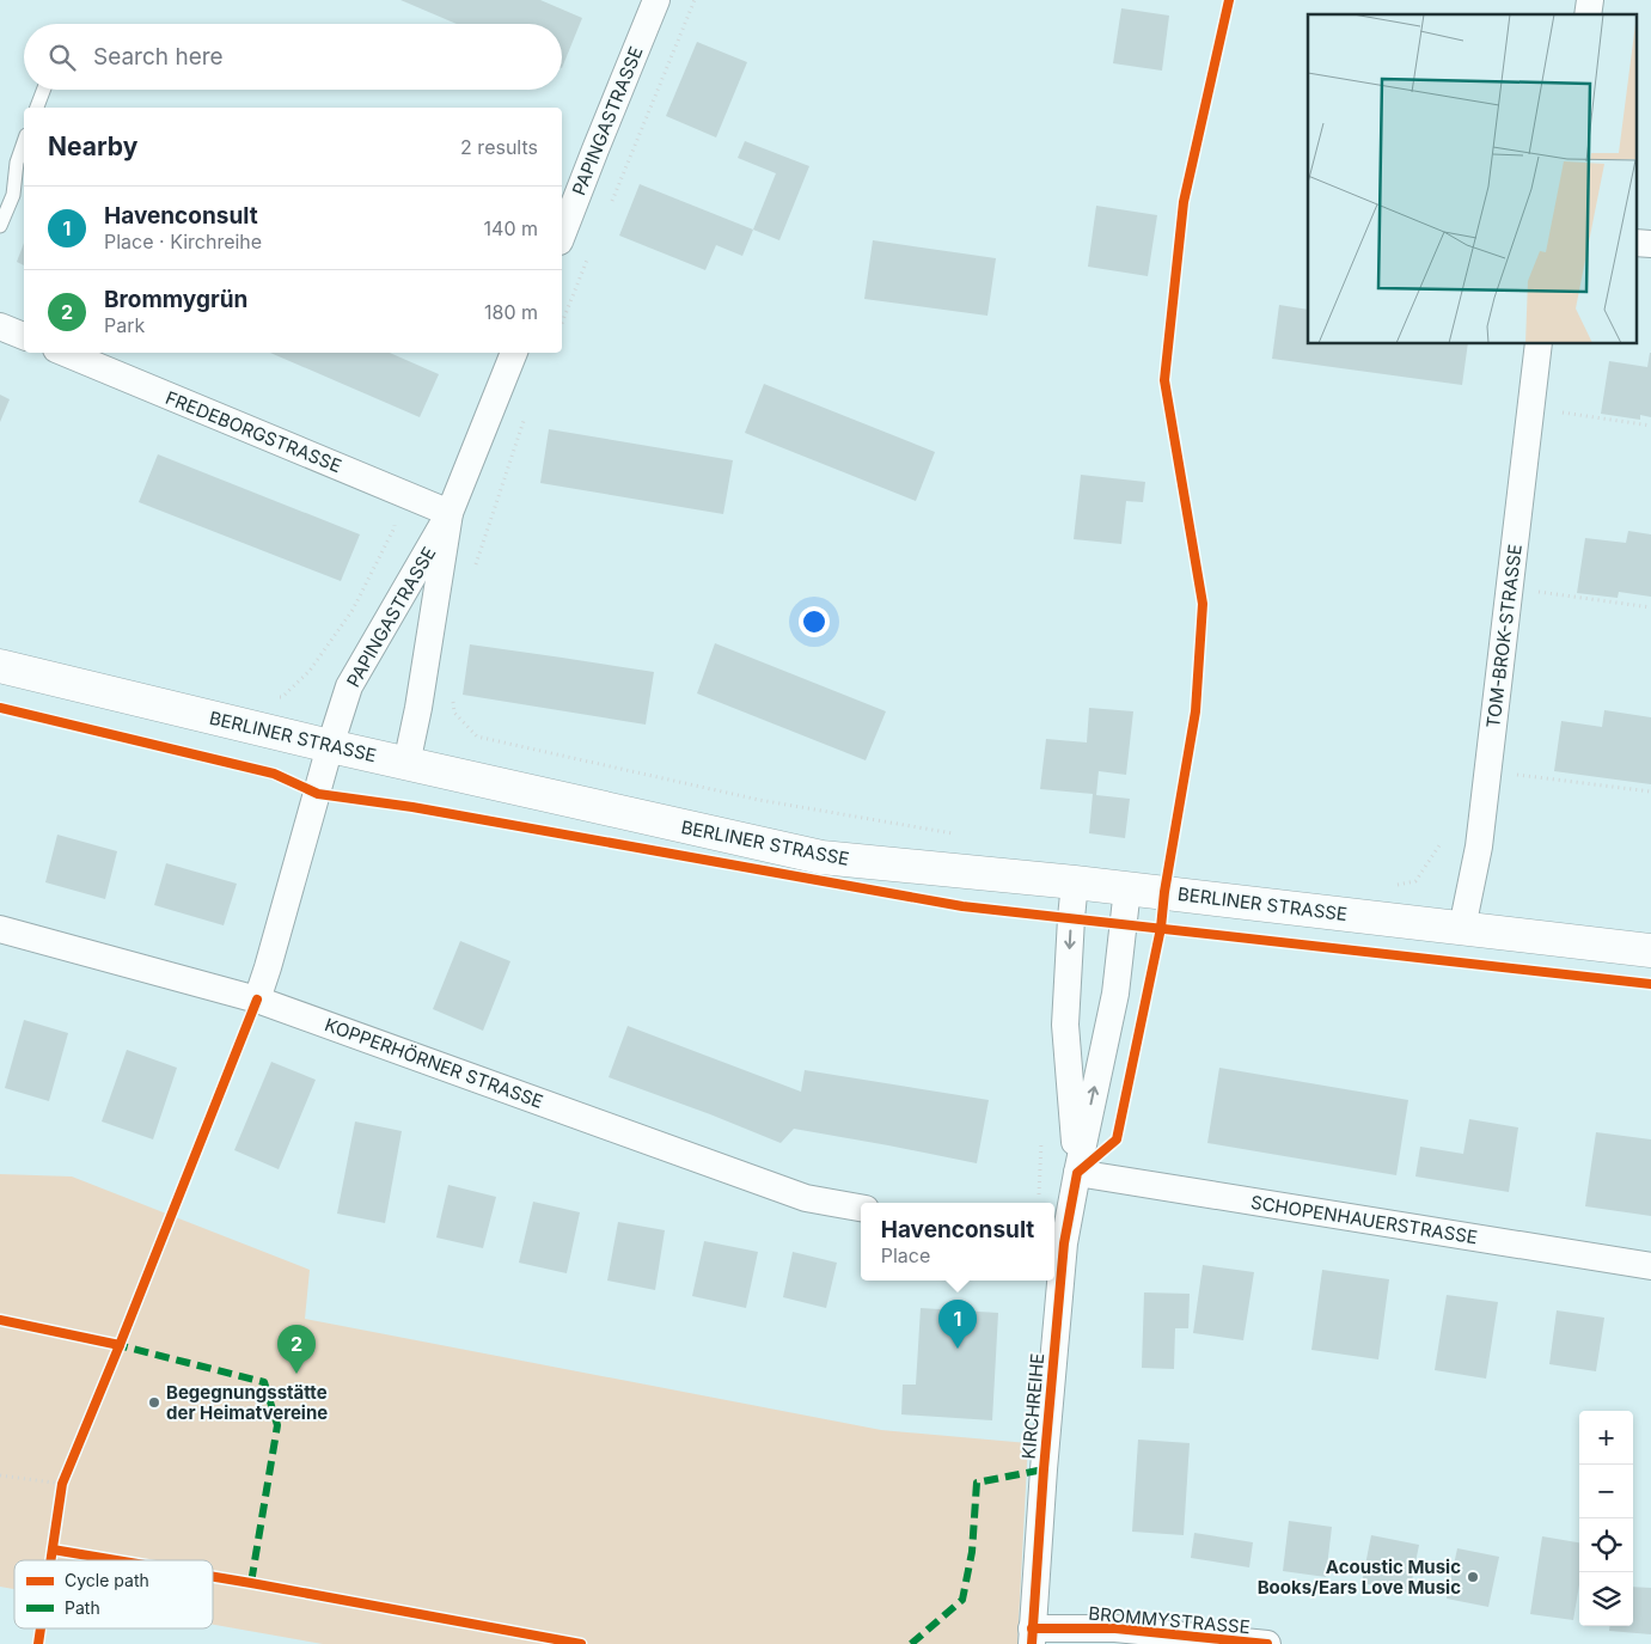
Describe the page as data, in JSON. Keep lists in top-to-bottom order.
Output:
{
  "streets": {
    "main road": ["BERLINER STRASSE"],
    "street": [
      "PAPINGASTRASSE",
      "FREDEBORGSTRASSE",
      "TOM-BROK-STRASSE",
      "KOPPERHÖRNER STRASSE",
      "SCHOPENHAUERSTRASSE",
      "KIRCHREIHE",
      "BROMMYSTRASSE"
    ]
  },
  "crossings": [
    ["PAPINGASTRASSE", "FREDEBORGSTRASSE"],
    ["PAPINGASTRASSE", "BERLINER STRASSE"],
    ["PAPINGASTRASSE", "KOPPERHÖRNER STRASSE"],
    ["TOM-BROK-STRASSE", "BERLINER STRASSE"],
    ["BERLINER STRASSE", "KIRCHREIHE"],
    ["SCHOPENHAUERSTRASSE", "KIRCHREIHE"],
    ["KIRCHREIHE", "BROMMYSTRASSE"]
  ],
  "places": ["Begegnungsstätte der Heimatvereine", "Acoustic Music Books/Ears Love Music"],
  "legend": ["Cycle path", "Path"],
  "page": {
    "search": "Search here",
    "heading": ["Nearby", "2 results"],
    "list": [
      {
        "mark": "1",
        "name": "Havenconsult",
        "note": "Place · Kirchreihe",
        "value": "140 m"
      },
      {
        "mark": "2",
        "name": "Brommygrün",
        "note": "Park",
        "value": "180 m"
      }
    ],
    "popup": ["Havenconsult", "Place"],
    "pins": ["1", "2"],
    "map_buttons": ["+", "−"]
  }
}
